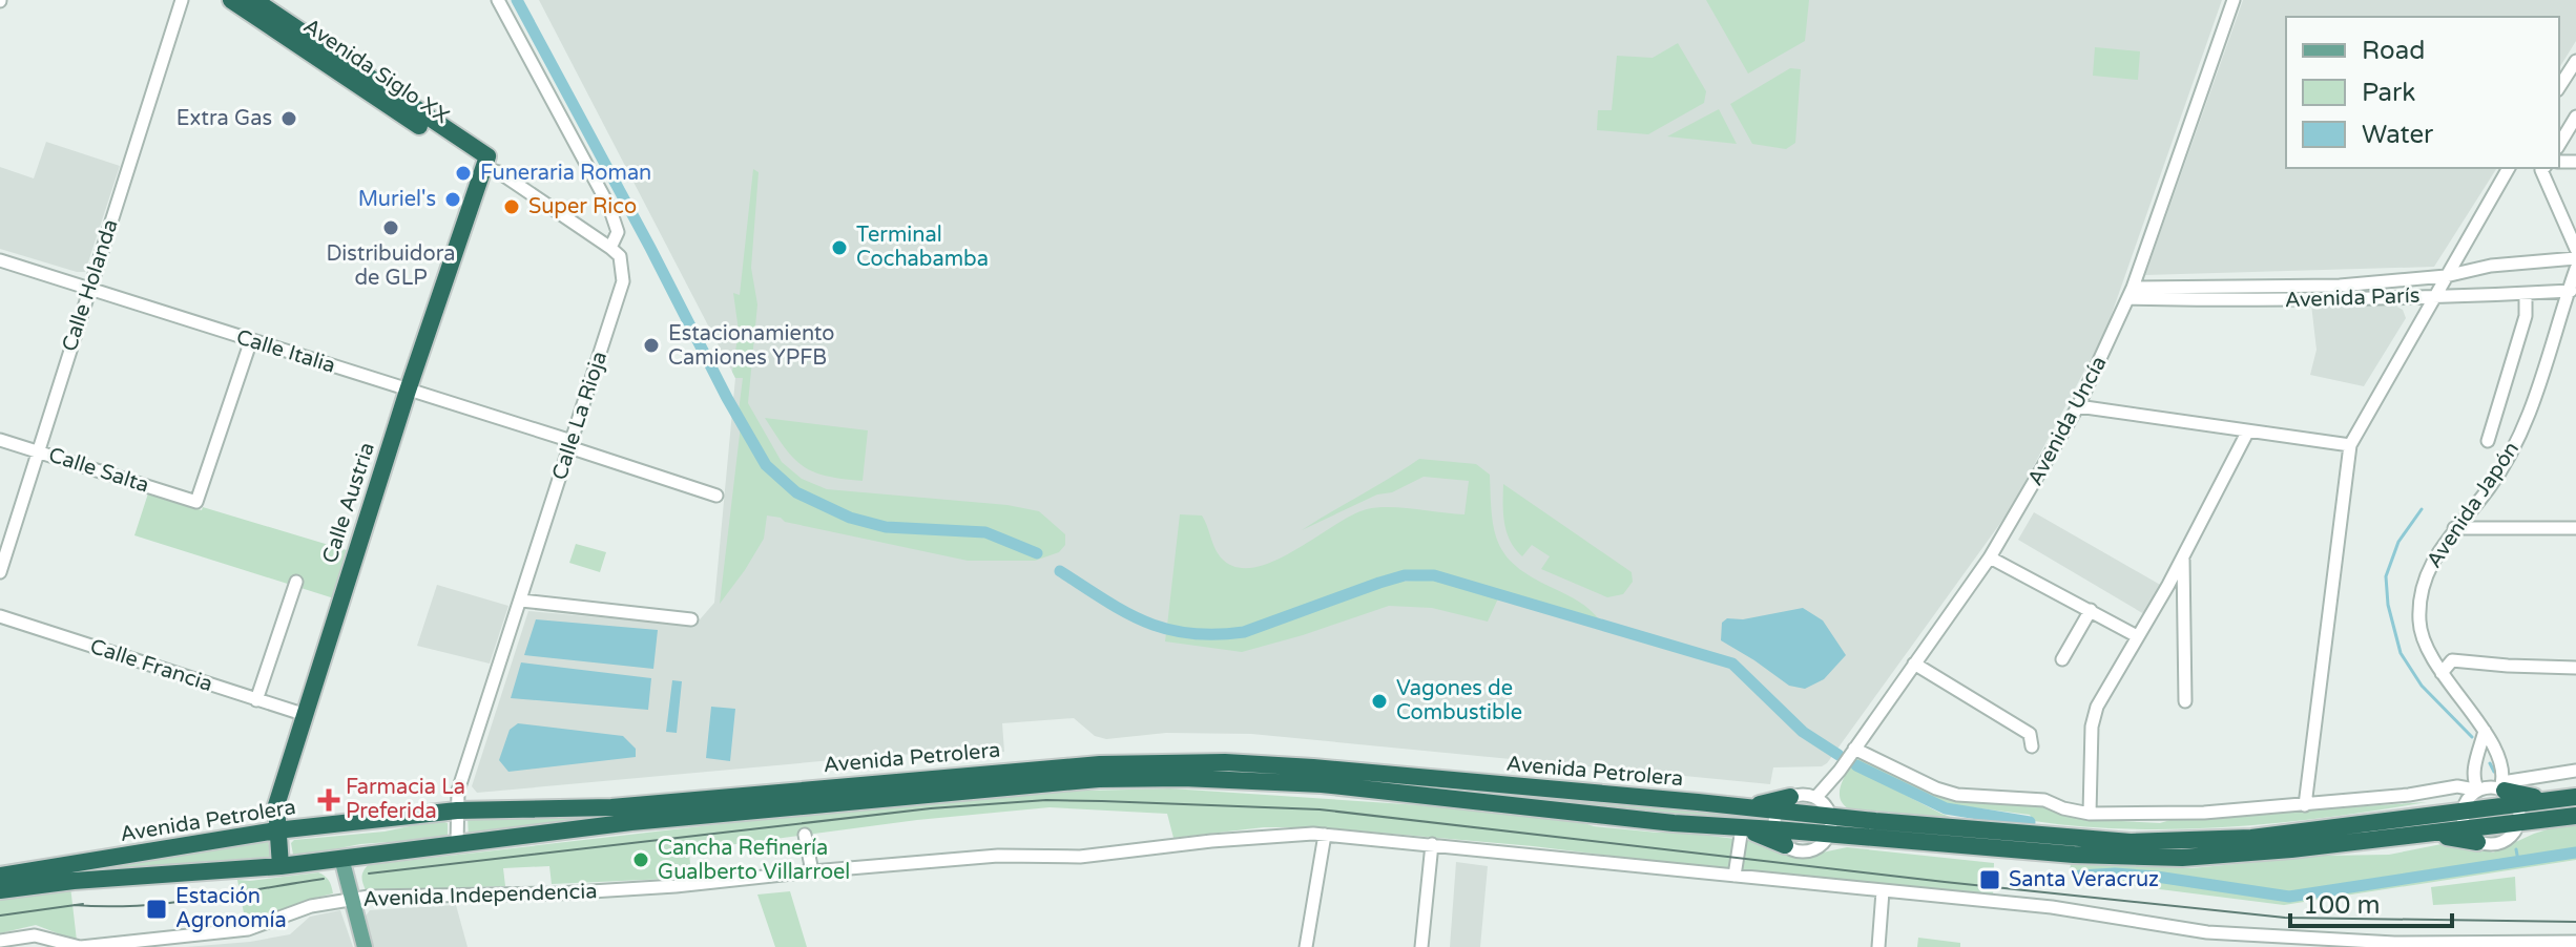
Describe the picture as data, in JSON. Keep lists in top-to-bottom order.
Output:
{
  "streets": {
    "highway": ["Avenida Siglo XX", "Calle Austria", "Avenida Petrolera"],
    "street": [
      "Calle Holanda",
      "Avenida París",
      "Calle Italia",
      "Calle La Rioja",
      "Avenida Uncía",
      "Calle Salta",
      "Avenida Japón",
      "Calle Francia",
      "Avenida Independencia"
    ]
  },
  "crossings": [
    ["Avenida Siglo XX", "Calle La Rioja"],
    ["Avenida Siglo XX", "Calle Austria"],
    ["Calle Holanda", "Calle Italia"],
    ["Calle Holanda", "Calle Salta"],
    ["Avenida París", "Avenida Uncía"],
    ["Avenida París", "Avenida Japón"],
    ["Calle Italia", "Calle La Rioja"],
    ["Calle Italia", "Calle Salta"],
    ["Calle Italia", "Calle Austria"],
    ["Calle La Rioja", "Avenida Petrolera"],
    ["Avenida Uncía", "Avenida Petrolera"],
    ["Calle Austria", "Calle Francia"],
    ["Calle Austria", "Avenida Petrolera"]
  ],
  "places": {
    "other": [
      "Extra Gas",
      "Funeraria Roman",
      "Muriel's",
      "Super Rico",
      "Distribuidora de GLP",
      "Terminal Cochabamba",
      "Estacionamiento Camiones YPFB",
      "Vagones de Combustible",
      "Cancha Refinería Gualberto Villarroel"
    ],
    "health": ["Farmacia La Preferida"],
    "transit": ["Santa Veracruz", "Estación Agronomía"]
  },
  "legend": ["Road", "Park", "Water"],
  "scale_bar": "100 m"
}
